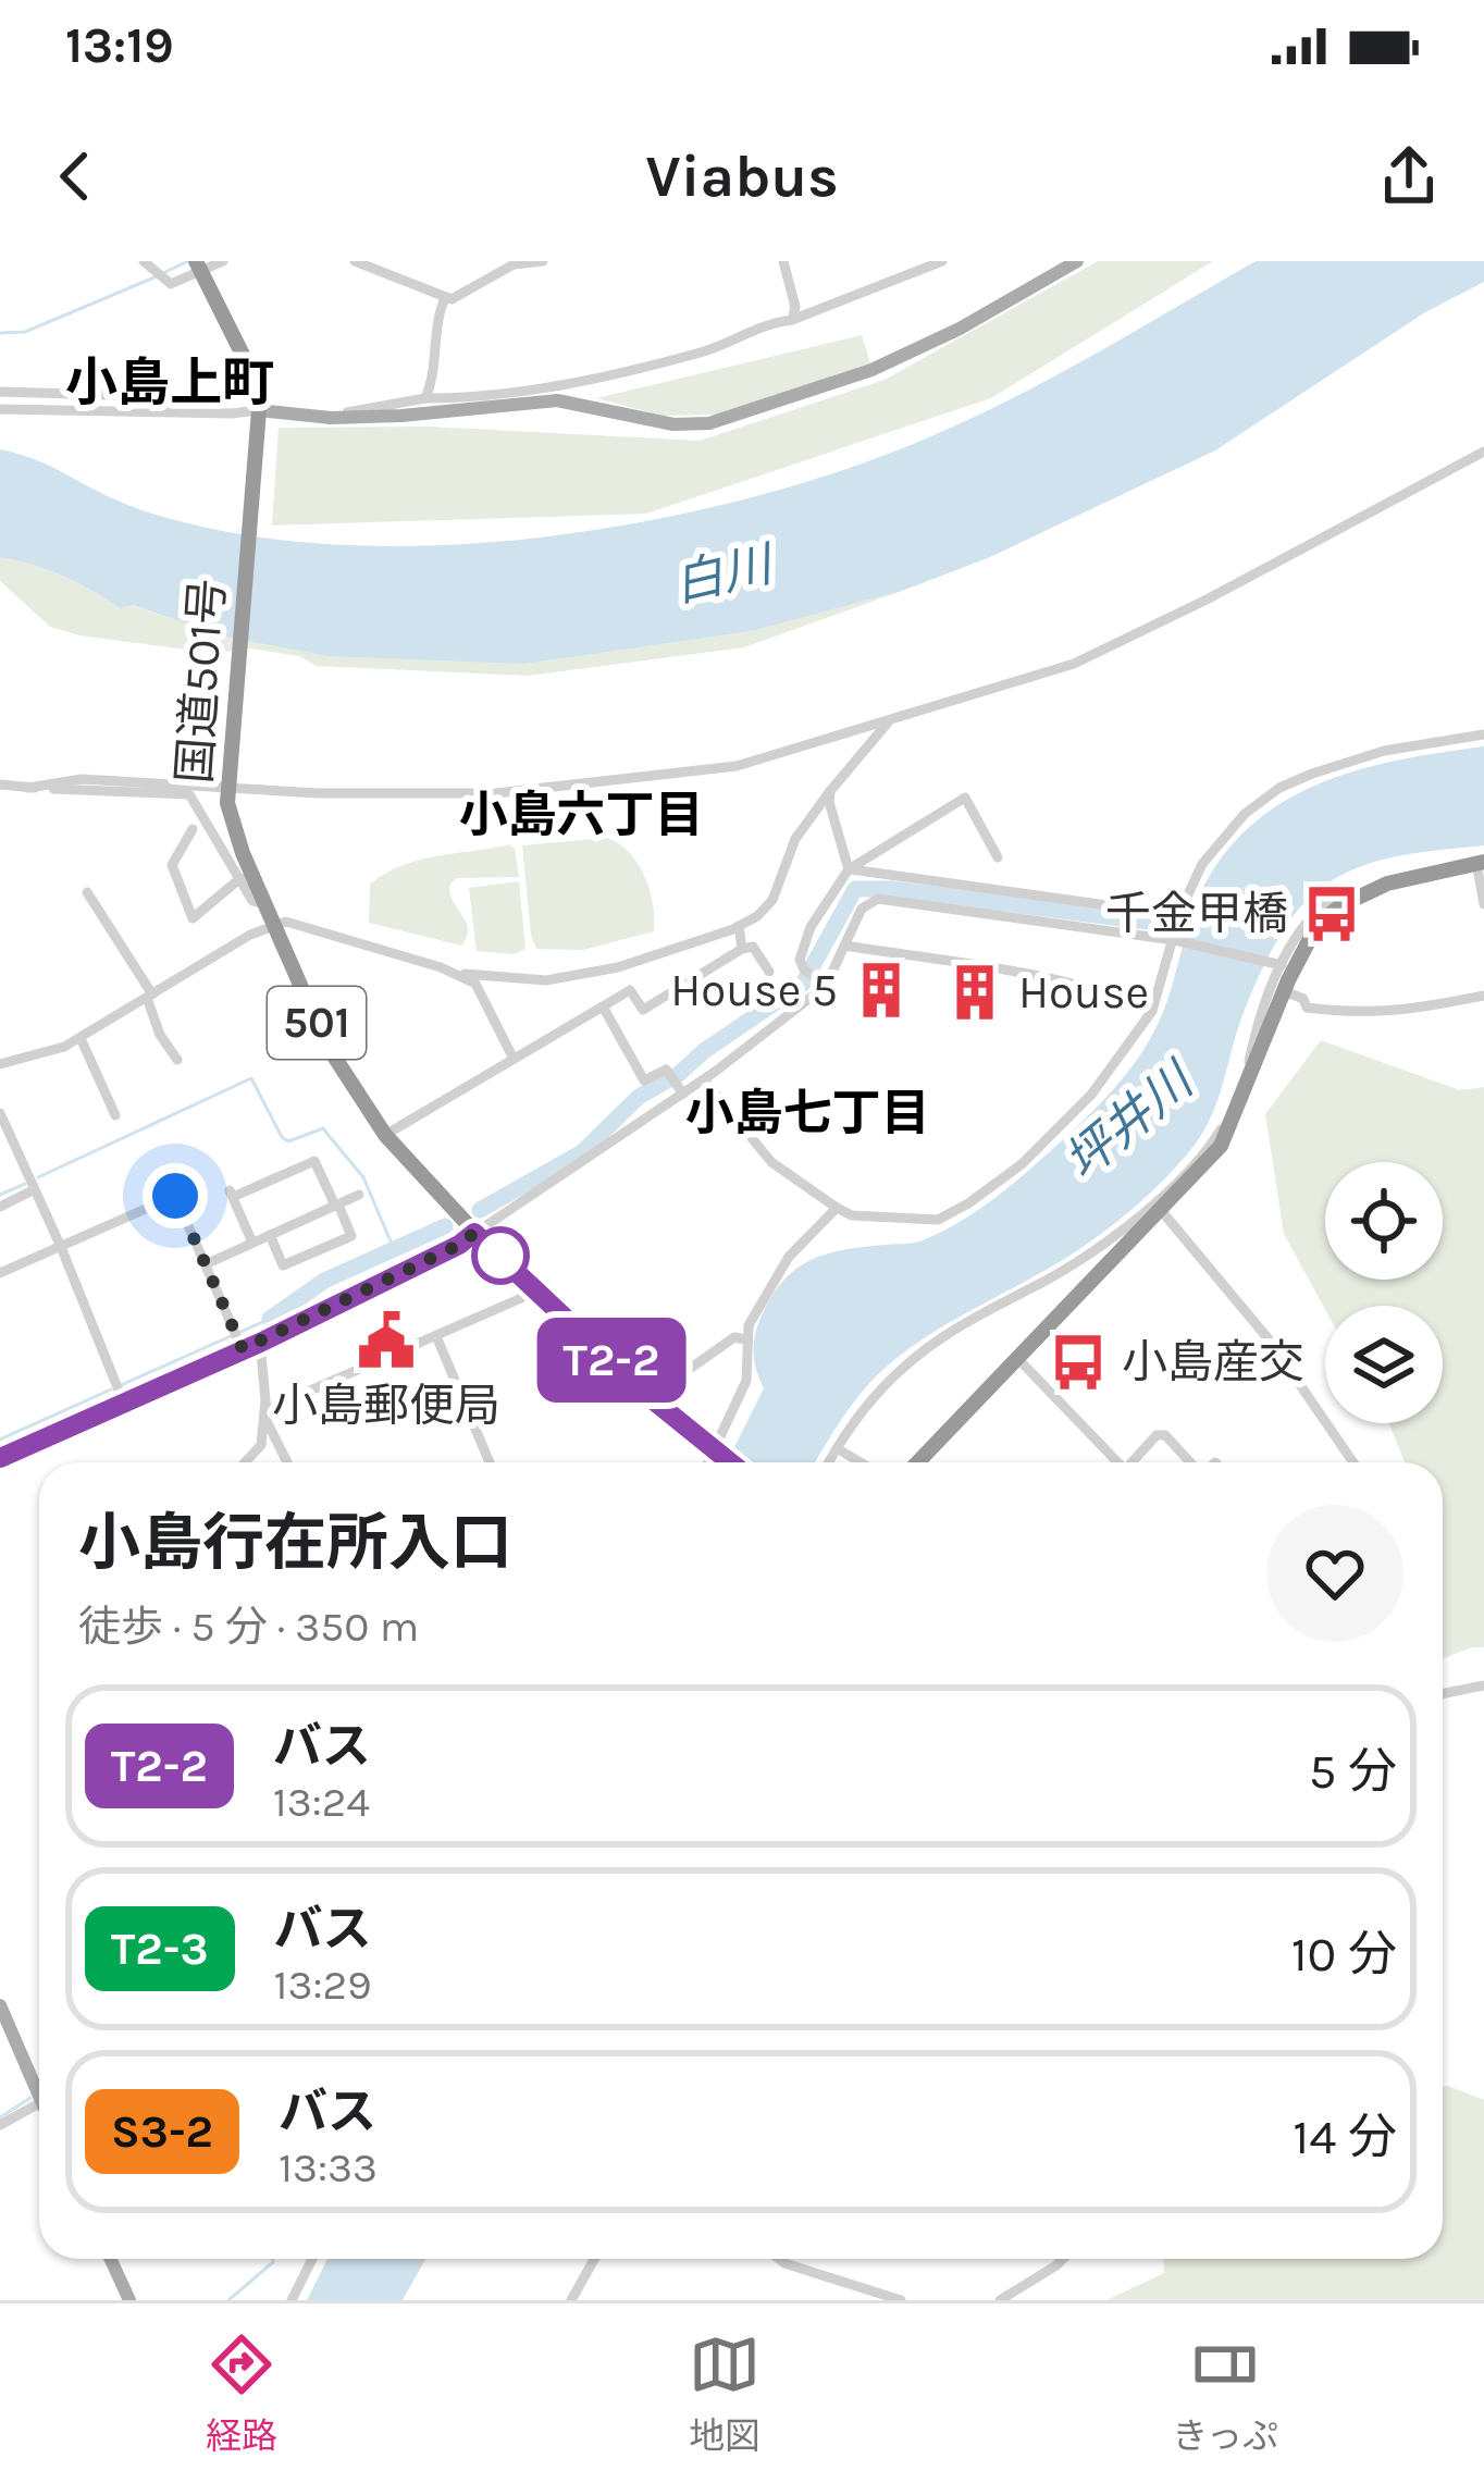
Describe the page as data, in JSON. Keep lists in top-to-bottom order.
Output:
{
  "streets": {
    "highway": ["国道501号", "501"]
  },
  "districts": ["小島上町", "小島六丁目", "小島七丁目"],
  "water": ["白川", "坪井川"],
  "places": {
    "bus stop": ["千金甲橋", "小島産交"],
    "building": ["House 5", "House"],
    "public building": ["小島郵便局"]
  },
  "lines": ["bus line T2-2"],
  "page": {
    "status": "13:19",
    "header": "Viabus",
    "on_map": "T2-2",
    "heading": ["小島行在所入口", "徒歩 · 5 分 · 350 m"],
    "list": [
      {
        "mark": "T2-2",
        "name": "バス",
        "note": "13:24",
        "value": "5 分"
      },
      {
        "mark": "T2-3",
        "name": "バス",
        "note": "13:29",
        "value": "10 分"
      },
      {
        "mark": "S3-2",
        "name": "バス",
        "note": "13:33",
        "value": "14 分"
      }
    ],
    "tabs": ["経路", "地図", "きっぷ"]
  }
}
